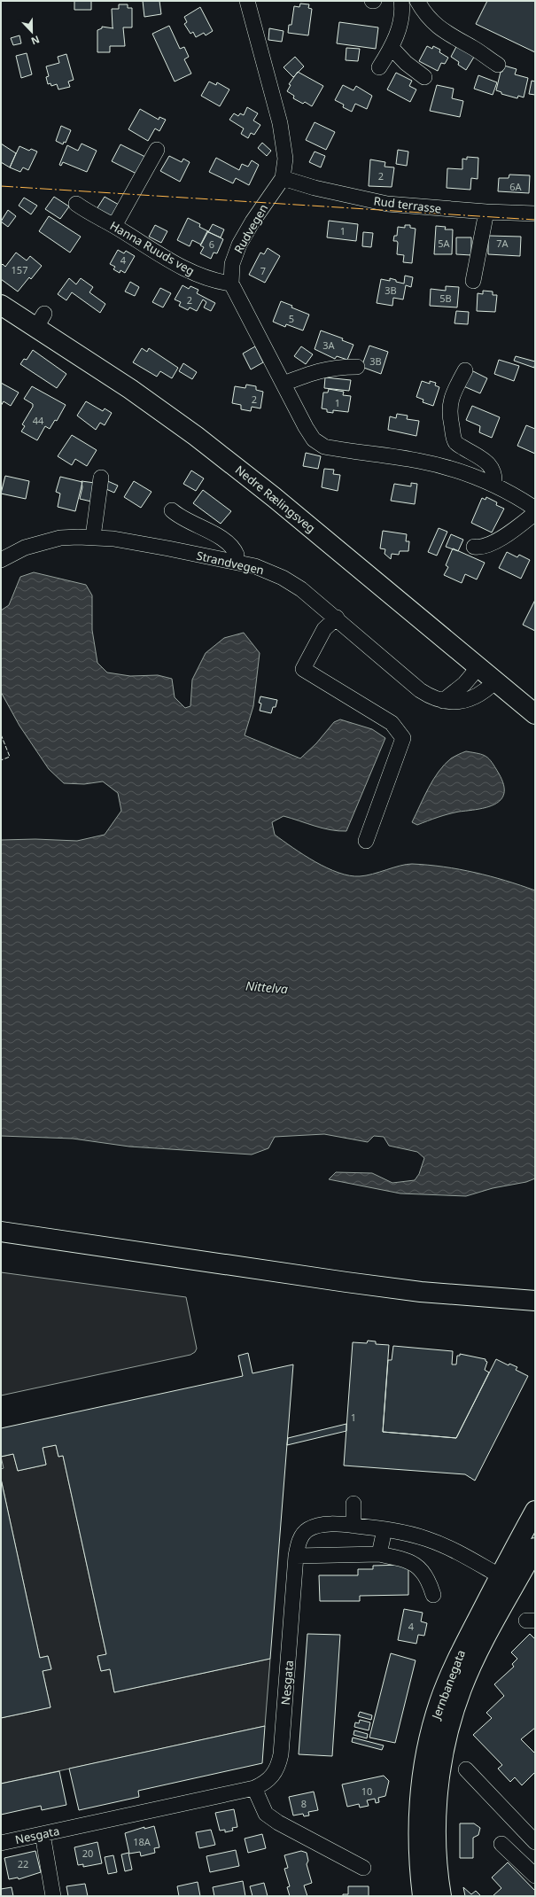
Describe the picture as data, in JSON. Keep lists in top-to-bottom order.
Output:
{
  "streets": {
    "main road": ["Nedre Rælingsveg", "Jernbanegata"],
    "street": [
      "Rud terrasse",
      "Rudvegen",
      "Hanna Ruuds veg",
      "Strandvegen",
      "Nesgata"
    ]
  },
  "crossings": [
    ["Rud terrasse", "Rudvegen"],
    ["Rudvegen", "Hanna Ruuds veg"],
    ["Nedre Rælingsveg", "Strandvegen"],
    ["Nesgata", "Jernbanegata"]
  ],
  "water": ["Nittelva"],
  "house_numbers": [
    "2",
    "6A",
    "1",
    "5A",
    "7A",
    "6",
    "4",
    "157",
    "7",
    "3B",
    "5B",
    "2",
    "5",
    "3A",
    "3B",
    "2",
    "1",
    "44",
    "1",
    "4",
    "10",
    "8",
    "18A",
    "20",
    "22"
  ],
  "north": "bottom"
}
